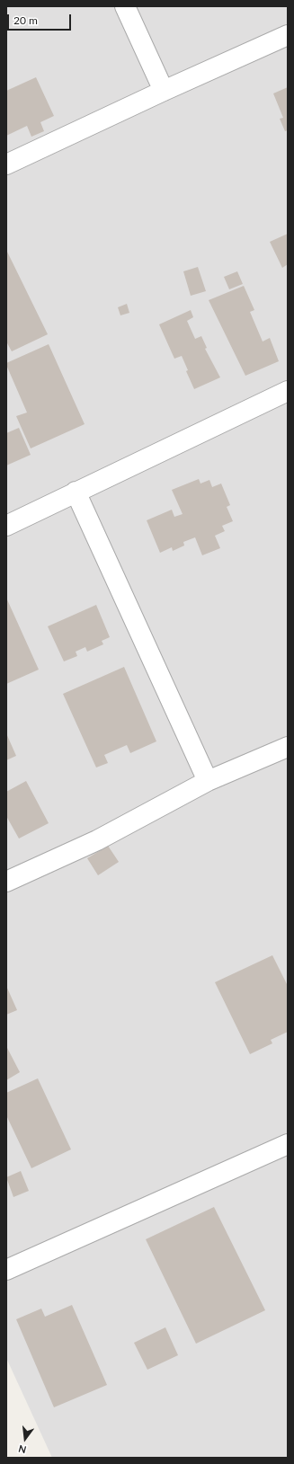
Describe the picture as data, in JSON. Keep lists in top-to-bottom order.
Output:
{
  "scale_bar": "20 m",
  "north": "bottom"
}
